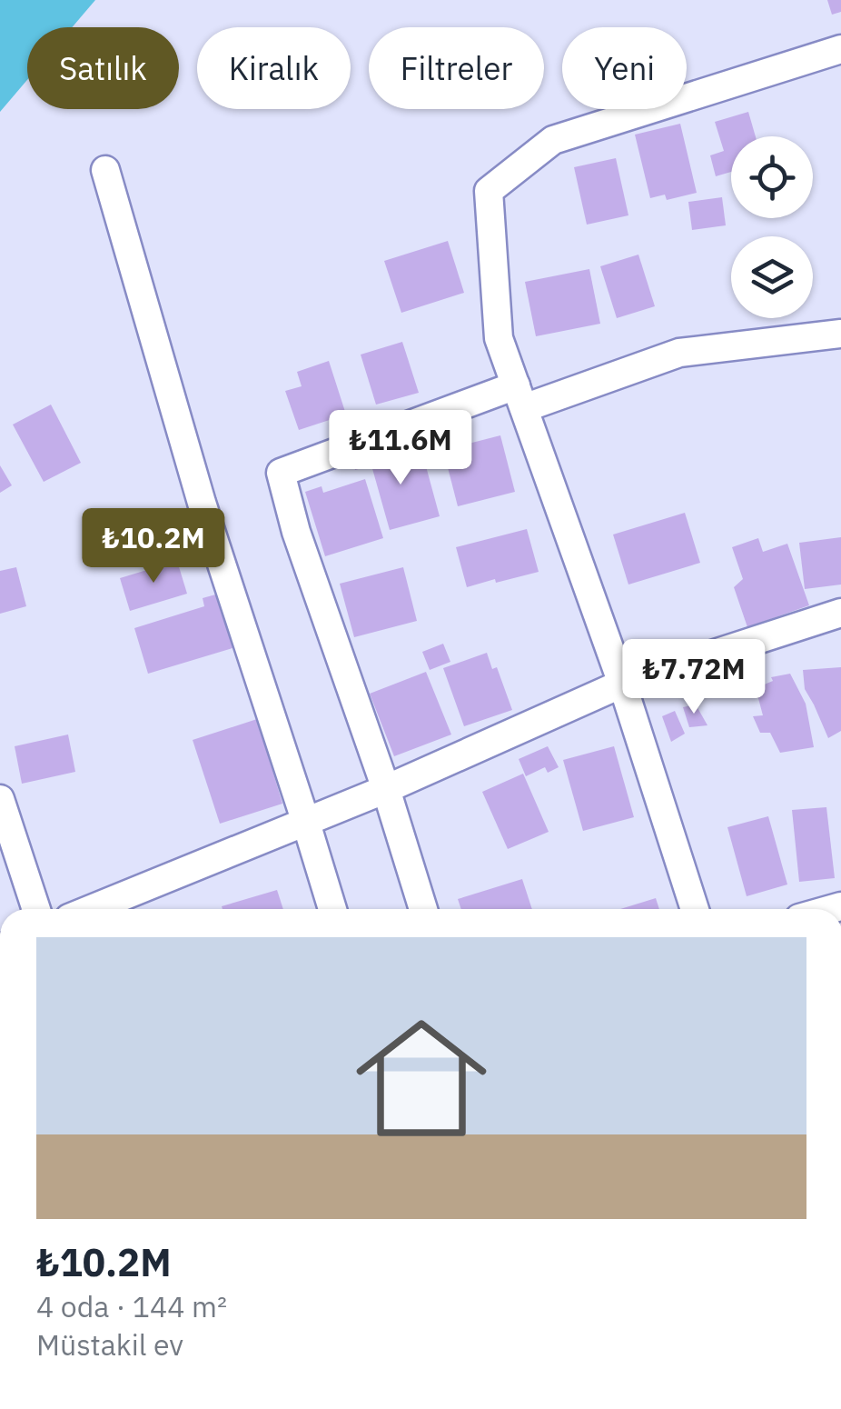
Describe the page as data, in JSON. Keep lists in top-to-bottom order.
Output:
{
  "page": {
    "chip": [
      "Satılık",
      "Kiralık",
      "Filtreler",
      "Yeni"
    ],
    "price": ["₺11.6M", "₺10.2M", "₺7.72M"],
    "list": [
      {
        "name": "₺10.2M",
        "note": "4 oda · 144 m² · Müstakil ev"
      }
    ]
  }
}
